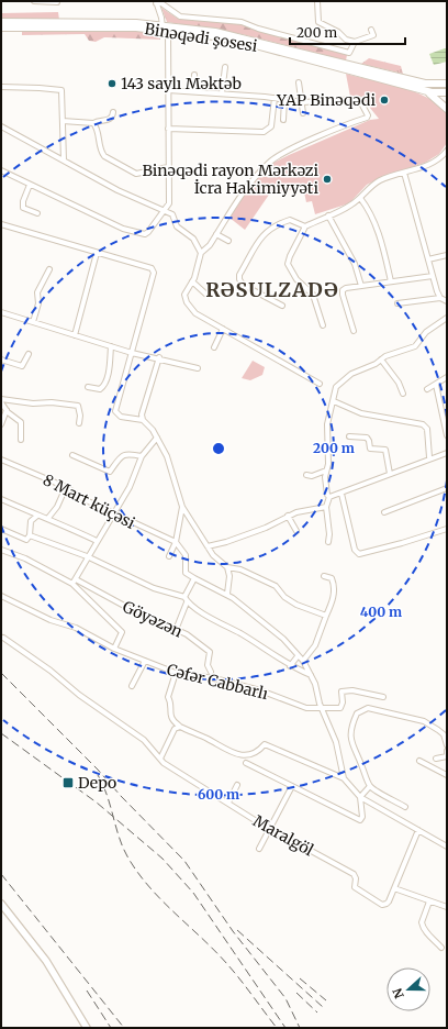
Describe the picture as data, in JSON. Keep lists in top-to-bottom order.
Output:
{
  "streets": {
    "main road": ["Binəqədi şosesi"],
    "street": [
      "8 Mart küçəsi",
      "Göyəzən",
      "Cəfər Cabbarlı",
      "Maralgöl"
    ]
  },
  "districts": ["RƏSULZADƏ"],
  "places": {
    "other": ["143 saylı Məktəb", "YAP Binəqədi", "Binəqədi rayon Mərkəzi İcra Hakimiyyəti"],
    "transit": ["Depo"]
  },
  "scale_bar": "200 m",
  "north": "left",
  "rings": ["200 m", "400 m", "600 m"]
}
